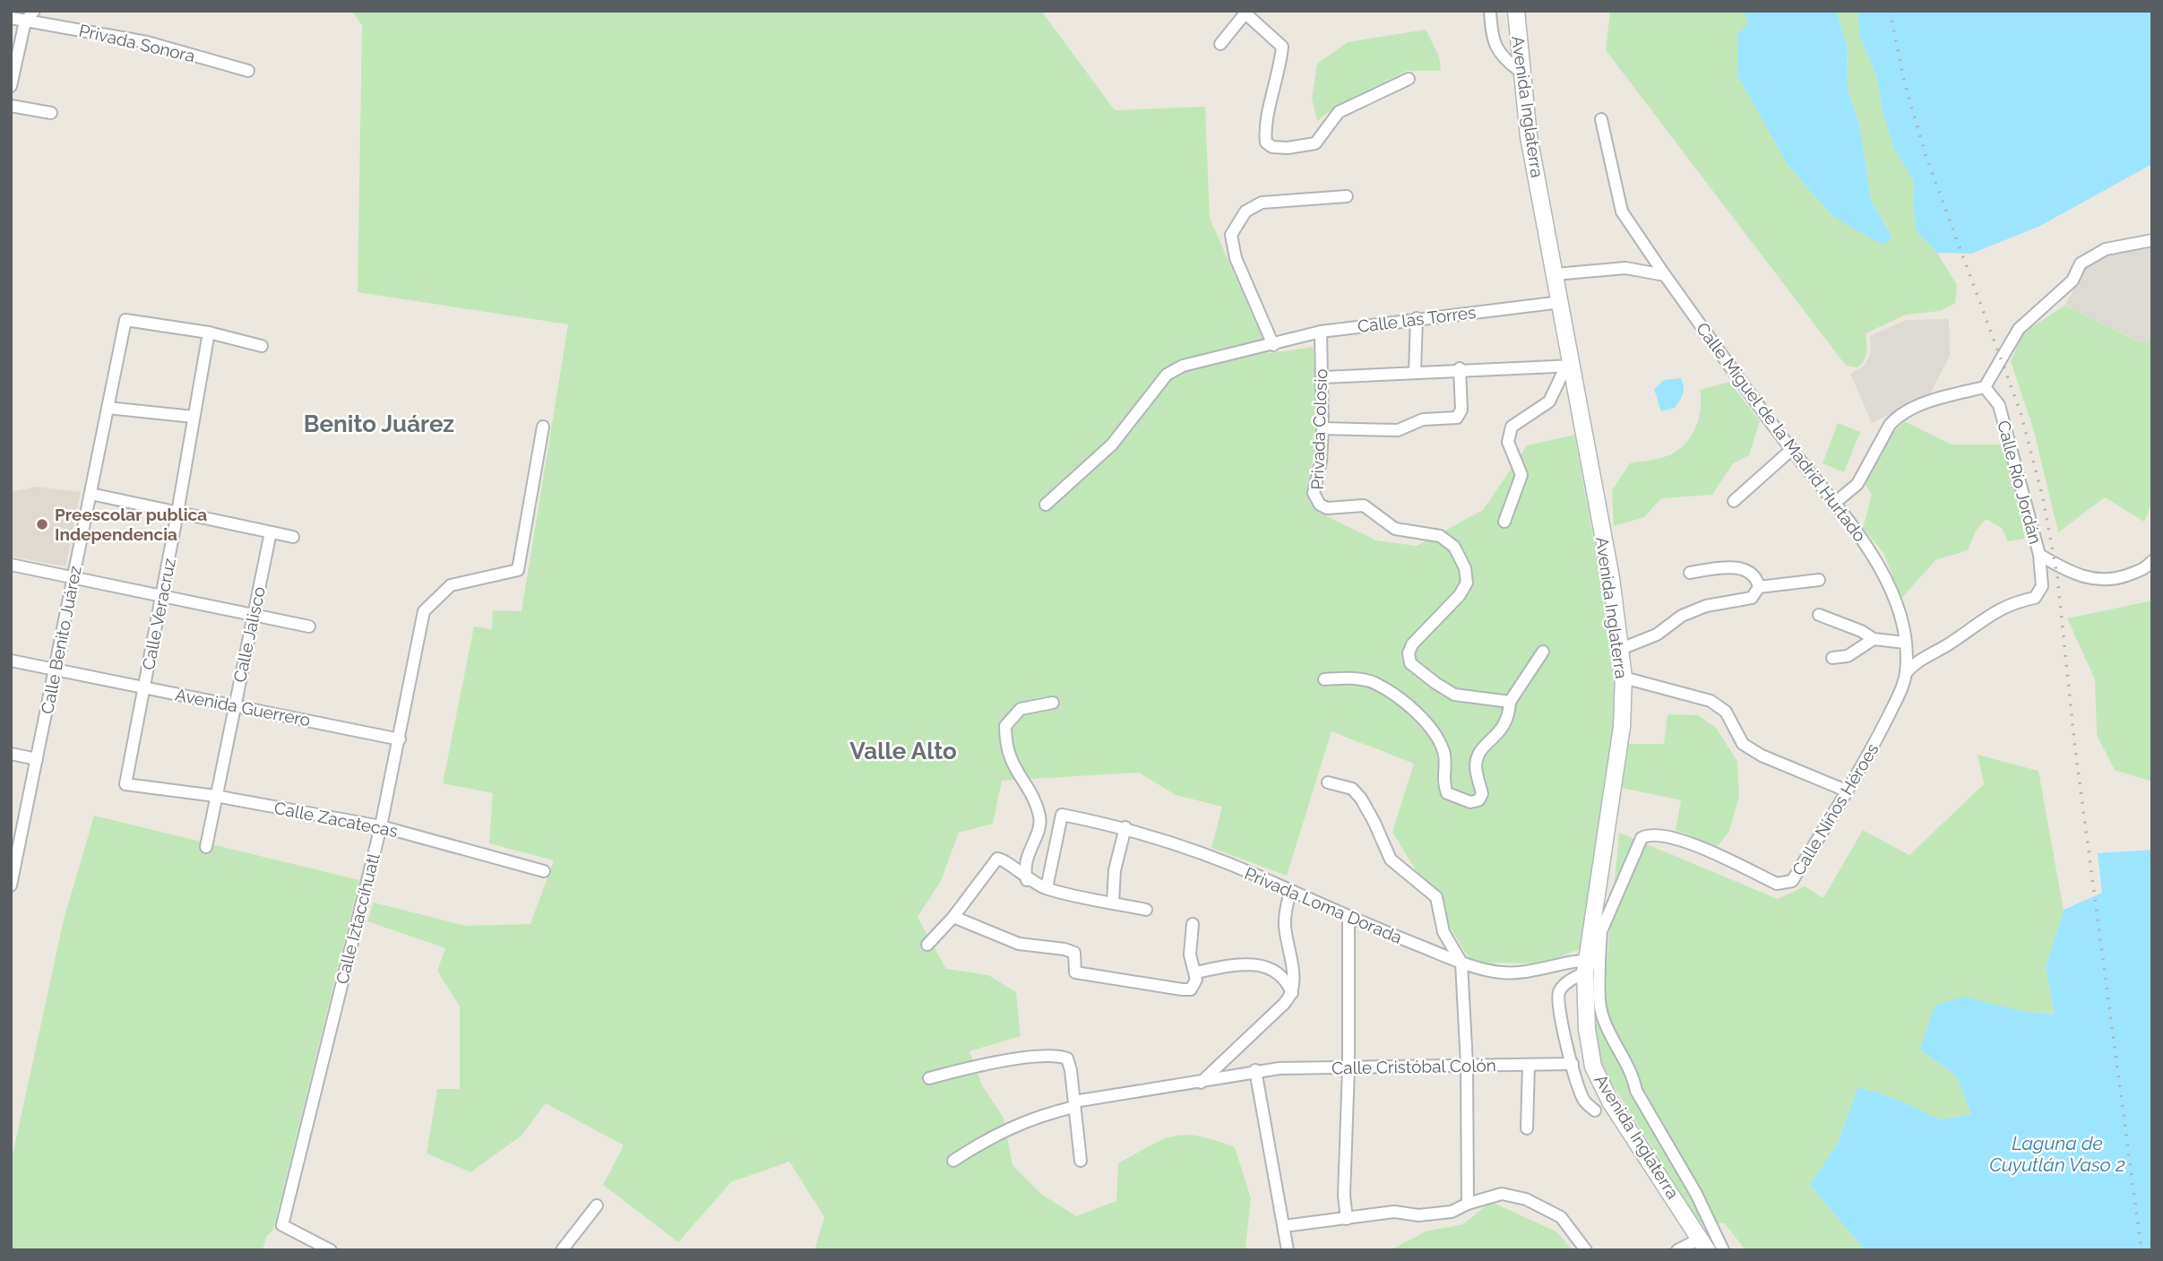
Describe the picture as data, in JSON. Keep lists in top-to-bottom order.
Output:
{
  "streets": {
    "main road": ["Avenida Inglaterra"],
    "street": [
      "Privada Sonora",
      "Calle las Torres",
      "Privada Colosio",
      "Calle Miguel de la Madrid Hurtado",
      "Calle Río Jordán",
      "Calle Veracruz",
      "Calle Jalisco",
      "Calle Benito Juárez",
      "Avenida Guerrero",
      "Calle Niños Héroes",
      "Calle Zacatecas",
      "Privada Loma Dorada",
      "Calle Iztaccíhuatl",
      "Calle Cristóbal Colón"
    ]
  },
  "crossings": [
    ["Avenida Inglaterra", "Calle las Torres"],
    ["Avenida Inglaterra", "Calle Niños Héroes"],
    ["Avenida Inglaterra", "Privada Loma Dorada"],
    ["Calle las Torres", "Privada Colosio"],
    ["Calle Miguel de la Madrid Hurtado", "Calle Río Jordán"],
    ["Calle Miguel de la Madrid Hurtado", "Calle Niños Héroes"],
    ["Calle Veracruz", "Calle Benito Juárez"],
    ["Calle Veracruz", "Avenida Guerrero"],
    ["Calle Veracruz", "Calle Zacatecas"],
    ["Calle Jalisco", "Avenida Guerrero"],
    ["Calle Jalisco", "Calle Zacatecas"],
    ["Calle Benito Juárez", "Avenida Guerrero"],
    ["Avenida Guerrero", "Calle Iztaccíhuatl"],
    ["Calle Niños Héroes", "Privada Loma Dorada"],
    ["Calle Zacatecas", "Calle Iztaccíhuatl"]
  ],
  "districts": ["Benito Juárez", "Valle Alto"],
  "water": ["Laguna de Cuyutlán Vaso 2"],
  "places": ["Preescolar publica Independencia"]
}
